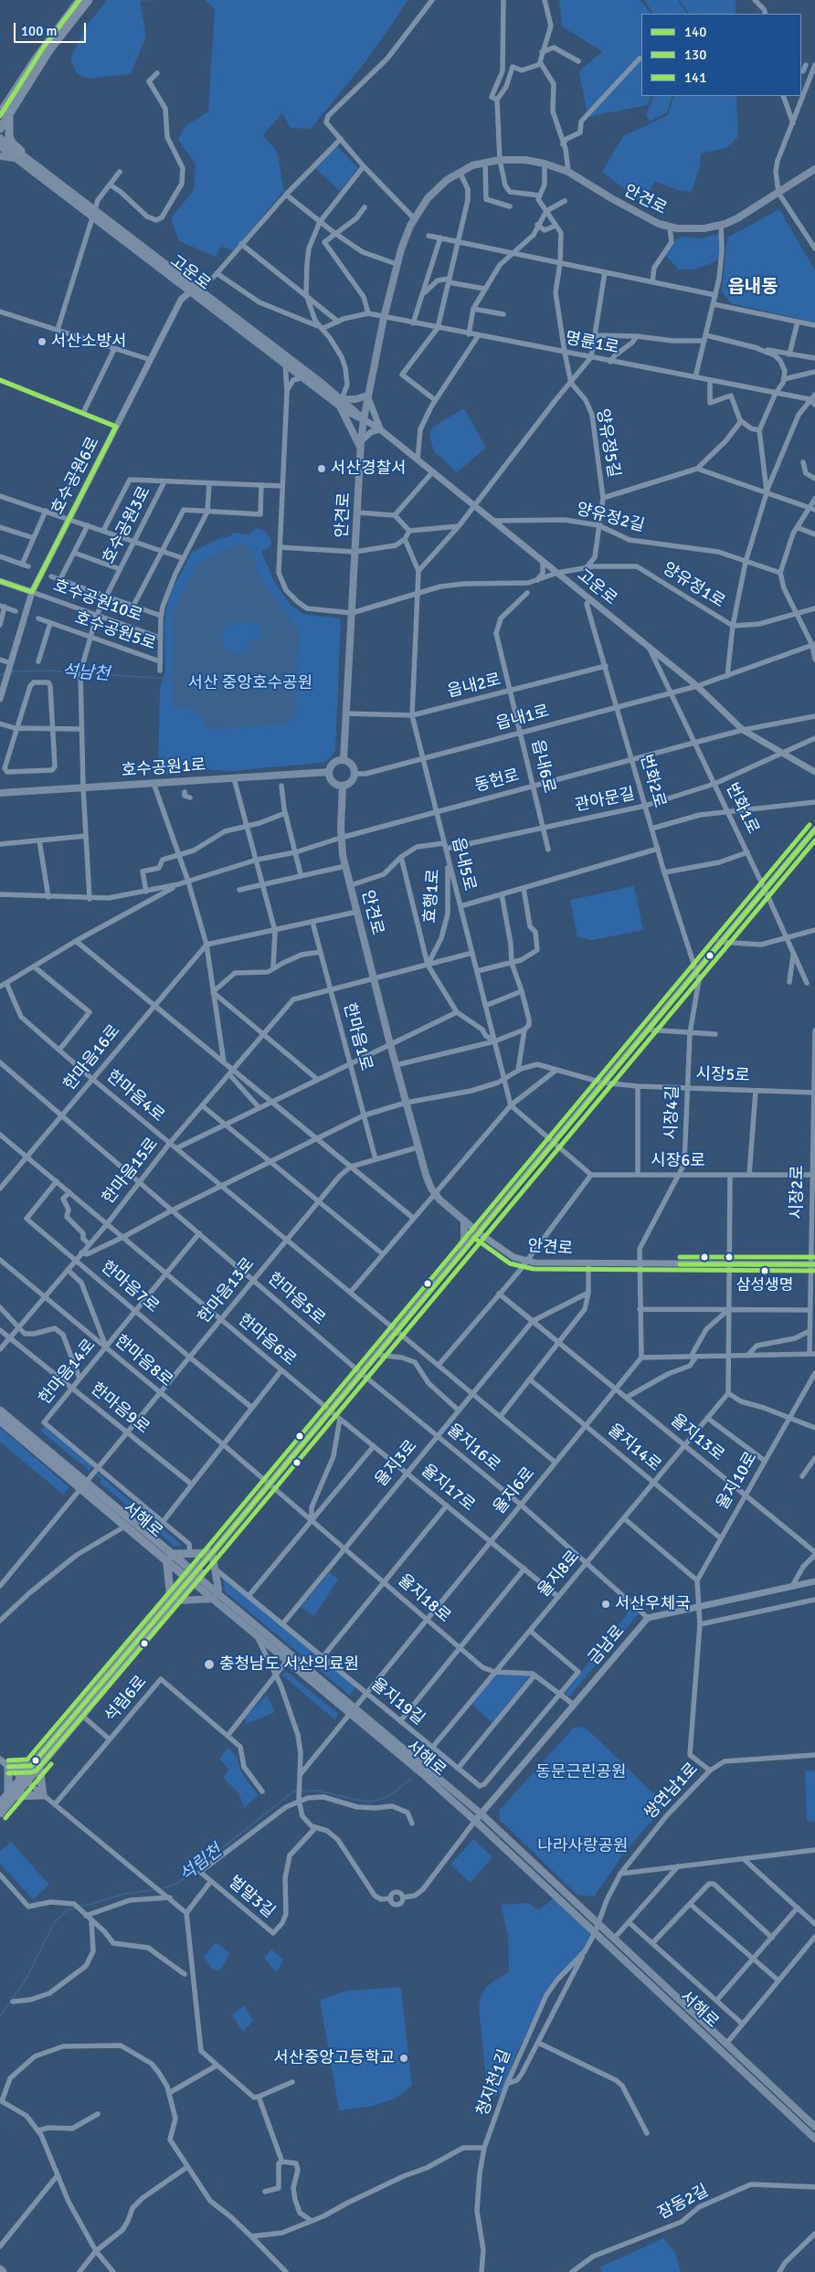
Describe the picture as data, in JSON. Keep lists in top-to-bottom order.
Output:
{
  "streets": {
    "main road": [
      "안견로",
      "고운로",
      "호수공원1로",
      "서해로"
    ],
    "street": [
      "명륜1로",
      "양유정5길",
      "호수공원6로",
      "양유정2길",
      "호수공원3로",
      "양유정1로",
      "호수공원10로",
      "호수공원5로",
      "읍내2로",
      "읍내1로",
      "읍내6로",
      "동헌로",
      "번화2로",
      "관아문길",
      "번화1로",
      "읍내5로",
      "효행1로",
      "한마음1로",
      "한마음16로",
      "시장5로",
      "한마음4로",
      "시장4길",
      "시장6로",
      "한마음15로",
      "시장2로",
      "한마음7로",
      "한마음13로",
      "한마음5로",
      "한마음6로",
      "한마음8로",
      "한마음14로",
      "한마음9로",
      "율지13로",
      "율지16로",
      "율지14로",
      "율지3로",
      "율지10로",
      "율지17로",
      "율지6로",
      "율지8로",
      "율지18로",
      "금남로",
      "석림6로",
      "율지19길",
      "쌍연남1로",
      "벌말3길",
      "청지천1길",
      "잠동2길"
    ]
  },
  "crossings": [
    ["안견로", "고운로"],
    ["안견로", "명륜1로"],
    ["안견로", "양유정1로"],
    ["안견로", "읍내2로"],
    ["안견로", "읍내1로"],
    ["안견로", "호수공원1로"],
    ["안견로", "동헌로"],
    ["안견로", "관아문길"],
    ["안견로", "읍내5로"],
    ["안견로", "시장5로"],
    ["안견로", "시장4길"],
    ["안견로", "한마음15로"],
    ["안견로", "시장2로"],
    ["안견로", "한마음13로"],
    ["고운로", "호수공원6로"],
    ["고운로", "양유정2길"],
    ["고운로", "양유정1로"],
    ["고운로", "읍내1로"],
    ["고운로", "동헌로"],
    ["고운로", "번화2로"],
    ["고운로", "관아문길"],
    ["고운로", "번화1로"],
    ["명륜1로", "양유정5길"],
    ["양유정5길", "양유정2길"],
    ["양유정5길", "양유정1로"],
    ["호수공원6로", "호수공원10로"],
    ["호수공원3로", "호수공원10로"],
    ["호수공원3로", "호수공원5로"],
    ["양유정1로", "읍내5로"],
    ["호수공원10로", "호수공원5로"],
    ["읍내2로", "읍내6로"],
    ["읍내2로", "번화2로"],
    ["읍내2로", "읍내5로"],
    ["읍내1로", "읍내6로"],
    ["읍내1로", "호수공원1로"],
    ["읍내1로", "번화2로"],
    ["읍내1로", "번화1로"],
    ["읍내1로", "읍내5로"],
    ["읍내6로", "동헌로"],
    ["읍내6로", "관아문길"],
    ["동헌로", "번화2로"],
    ["동헌로", "번화1로"],
    ["동헌로", "읍내5로"],
    ["번화2로", "관아문길"],
    ["번화2로", "시장4길"],
    ["관아문길", "번화1로"],
    ["관아문길", "읍내5로"],
    ["읍내5로", "효행1로"],
    ["읍내5로", "시장5로"],
    ["읍내5로", "한마음15로"],
    ["효행1로", "한마음15로"],
    ["한마음1로", "시장5로"],
    ["한마음1로", "한마음15로"],
    ["한마음1로", "한마음13로"],
    ["한마음16로", "한마음4로"],
    ["한마음16로", "한마음5로"],
    ["한마음16로", "한마음6로"],
    ["시장5로", "시장4길"],
    ["시장5로", "시장2로"],
    ["한마음4로", "한마음15로"],
    ["한마음4로", "한마음13로"],
    ["한마음4로", "율지3로"],
    ["한마음4로", "율지6로"],
    ["시장4길", "시장6로"],
    ["시장6로", "시장2로"],
    ["한마음15로", "한마음7로"],
    ["한마음15로", "한마음5로"],
    ["한마음15로", "한마음6로"],
    ["한마음15로", "한마음8로"],
    ["한마음15로", "한마음9로"],
    ["한마음7로", "한마음13로"],
    ["한마음7로", "한마음6로"],
    ["한마음7로", "한마음14로"],
    ["한마음13로", "한마음5로"],
    ["한마음13로", "한마음6로"],
    ["한마음13로", "한마음8로"],
    ["한마음13로", "한마음14로"],
    ["한마음13로", "한마음9로"],
    ["한마음13로", "서해로"],
    ["한마음5로", "한마음14로"],
    ["한마음5로", "율지16로"],
    ["한마음6로", "한마음14로"],
    ["한마음6로", "율지17로"],
    ["한마음8로", "한마음14로"],
    ["한마음8로", "율지18로"],
    ["한마음14로", "한마음9로"],
    ["율지13로", "율지3로"],
    ["율지13로", "율지10로"],
    ["율지13로", "율지6로"],
    ["율지13로", "율지8로"],
    ["율지16로", "율지3로"],
    ["율지16로", "율지6로"],
    ["율지16로", "율지8로"],
    ["율지16로", "금남로"],
    ["율지14로", "율지10로"],
    ["율지14로", "율지6로"],
    ["율지14로", "율지8로"],
    ["율지3로", "율지17로"],
    ["율지3로", "율지18로"],
    ["율지3로", "율지19길"],
    ["율지17로", "율지6로"],
    ["율지17로", "율지8로"],
    ["율지6로", "서해로"],
    ["율지6로", "율지18로"],
    ["율지6로", "율지19길"],
    ["서해로", "금남로"],
    ["서해로", "쌍연남1로"],
    ["서해로", "청지천1길"],
    ["율지8로", "율지18로"],
    ["율지8로", "율지19길"],
    ["쌍연남1로", "청지천1길"]
  ],
  "districts": ["읍내동"],
  "water": ["석남천", "석림천"],
  "parks": ["서산 중앙호수공원", "동문근린공원", "나라사랑공원"],
  "places": [
    "서산소방서",
    "서산경찰서",
    "삼성생명",
    "서산우체국",
    "충청남도 서산의료원",
    "서산중앙고등학교"
  ],
  "lines": ["transit line 141", "transit line 140", "transit line 130"],
  "legend": ["140", "130", "141"],
  "scale_bar": "100 m"
}
